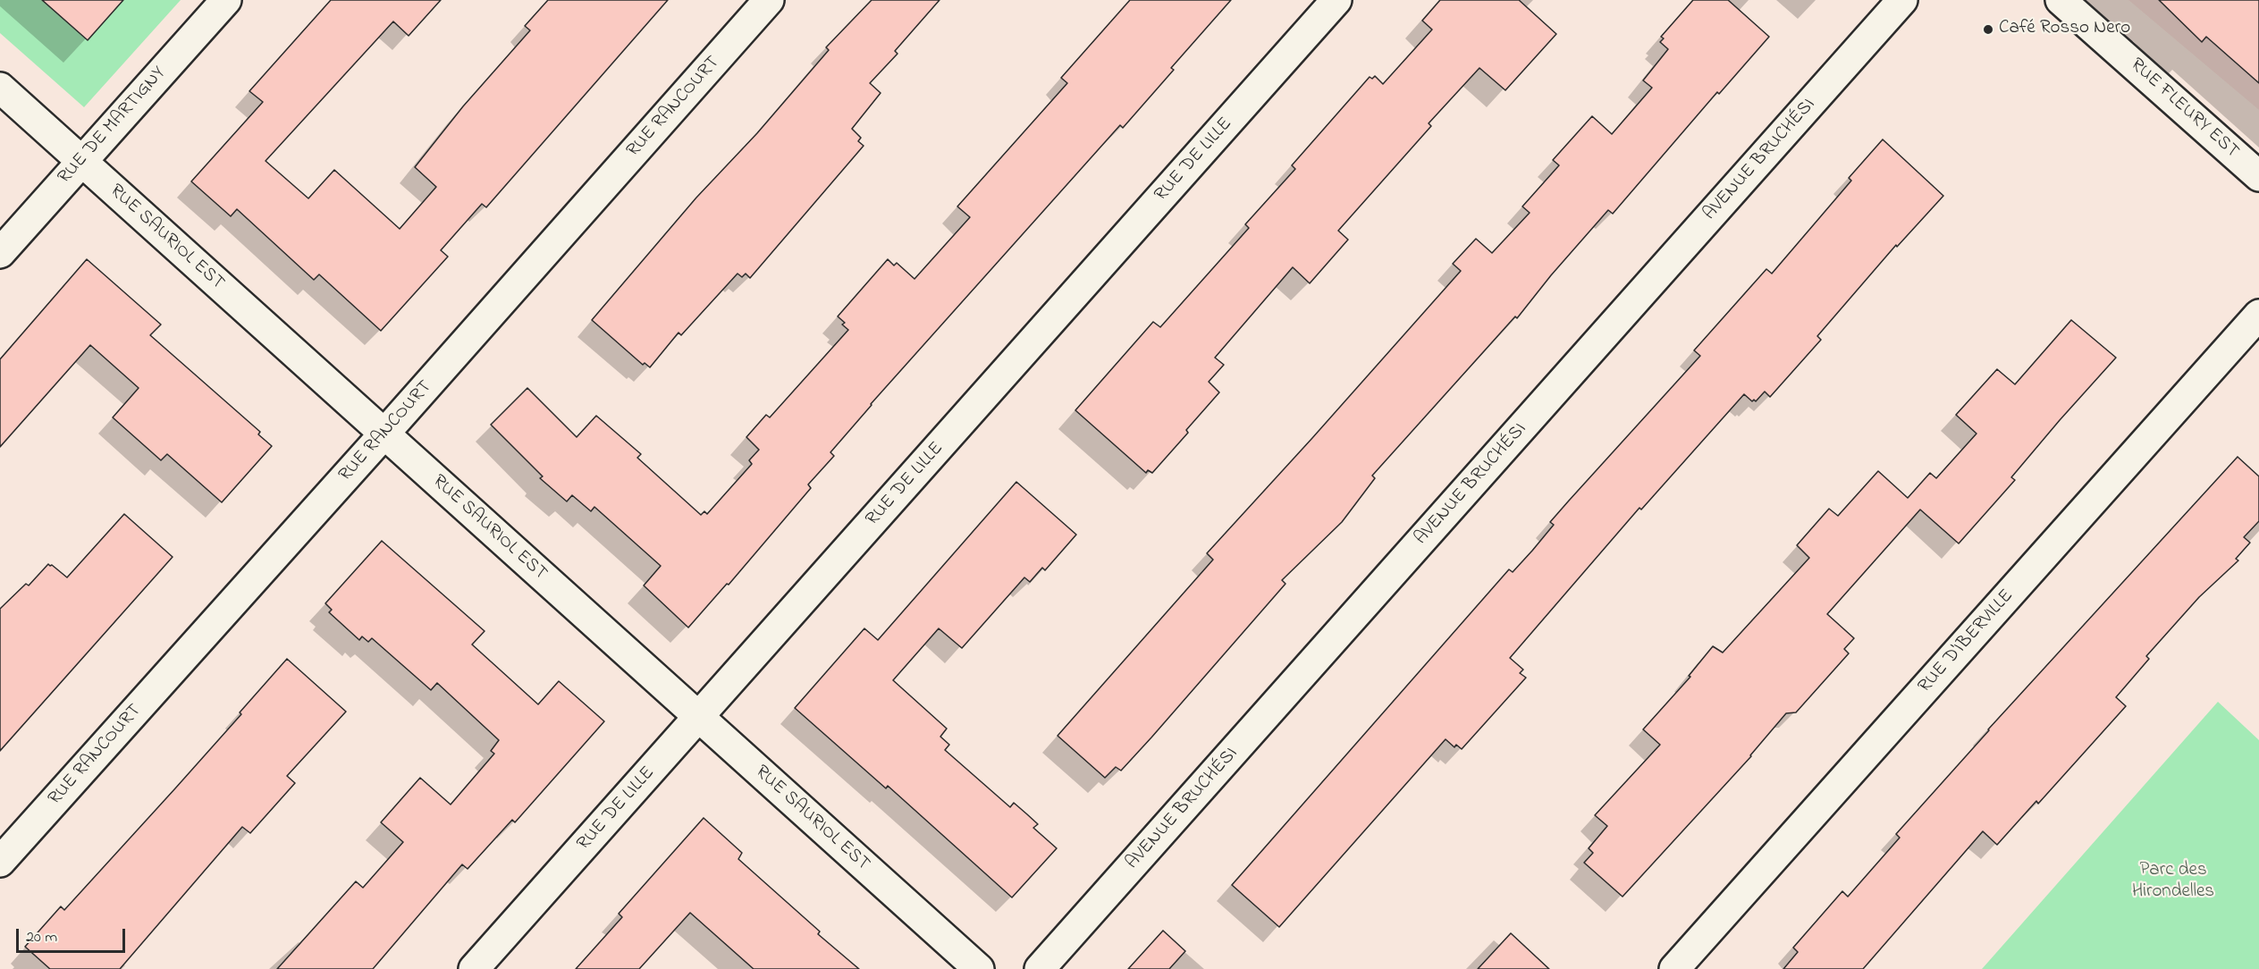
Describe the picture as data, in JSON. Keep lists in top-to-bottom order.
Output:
{
  "streets": {
    "street": [
      "RUE RANCOURT",
      "RUE FLEURY EST",
      "RUE DE MARTIGNY",
      "RUE DE LILLE",
      "AVENUE BRUCHÉSI",
      "RUE SAURIOL EST",
      "RUE D'IBERVILLE"
    ]
  },
  "crossings": [
    ["RUE RANCOURT", "RUE SAURIOL EST"],
    ["RUE DE MARTIGNY", "RUE SAURIOL EST"],
    ["RUE DE LILLE", "RUE SAURIOL EST"]
  ],
  "parks": ["Parc des Hirondelles"],
  "places": ["Café Rosso Nero"],
  "scale_bar": "20 m"
}
